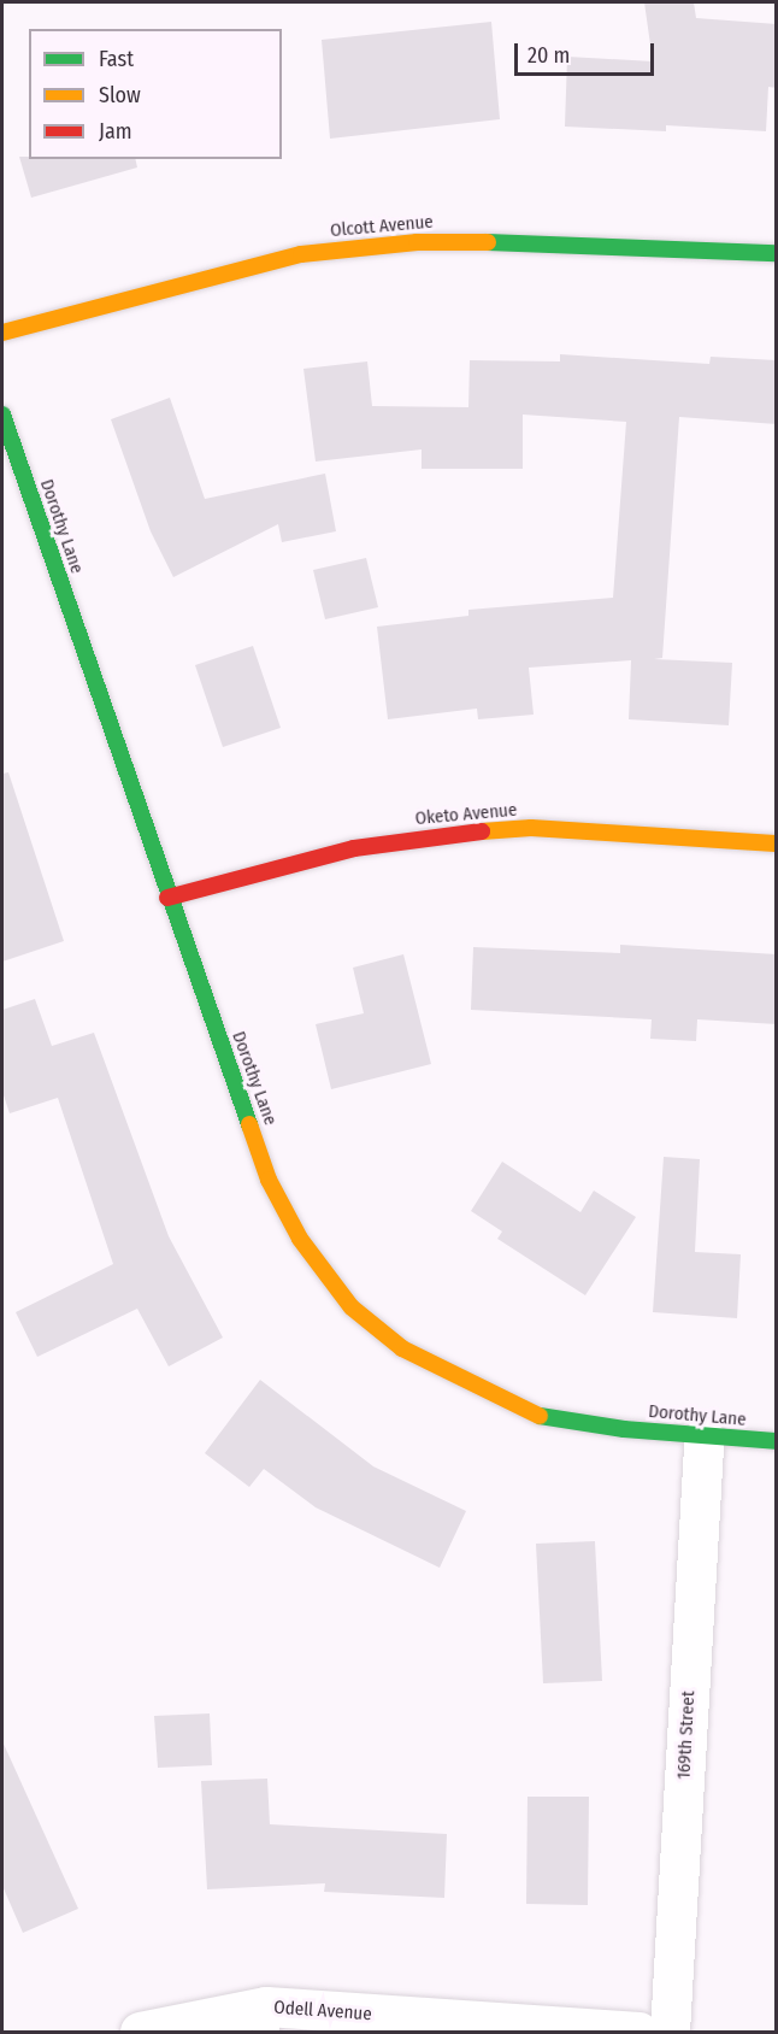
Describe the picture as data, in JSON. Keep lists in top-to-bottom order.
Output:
{
  "streets": {
    "street": [
      "Olcott Avenue",
      "Dorothy Lane",
      "Oketo Avenue",
      "169th Street",
      "Odell Avenue"
    ]
  },
  "crossings": [
    ["Dorothy Lane", "Oketo Avenue"],
    ["Dorothy Lane", "169th Street"]
  ],
  "legend": ["Fast", "Slow", "Jam"],
  "scale_bar": "20 m"
}
